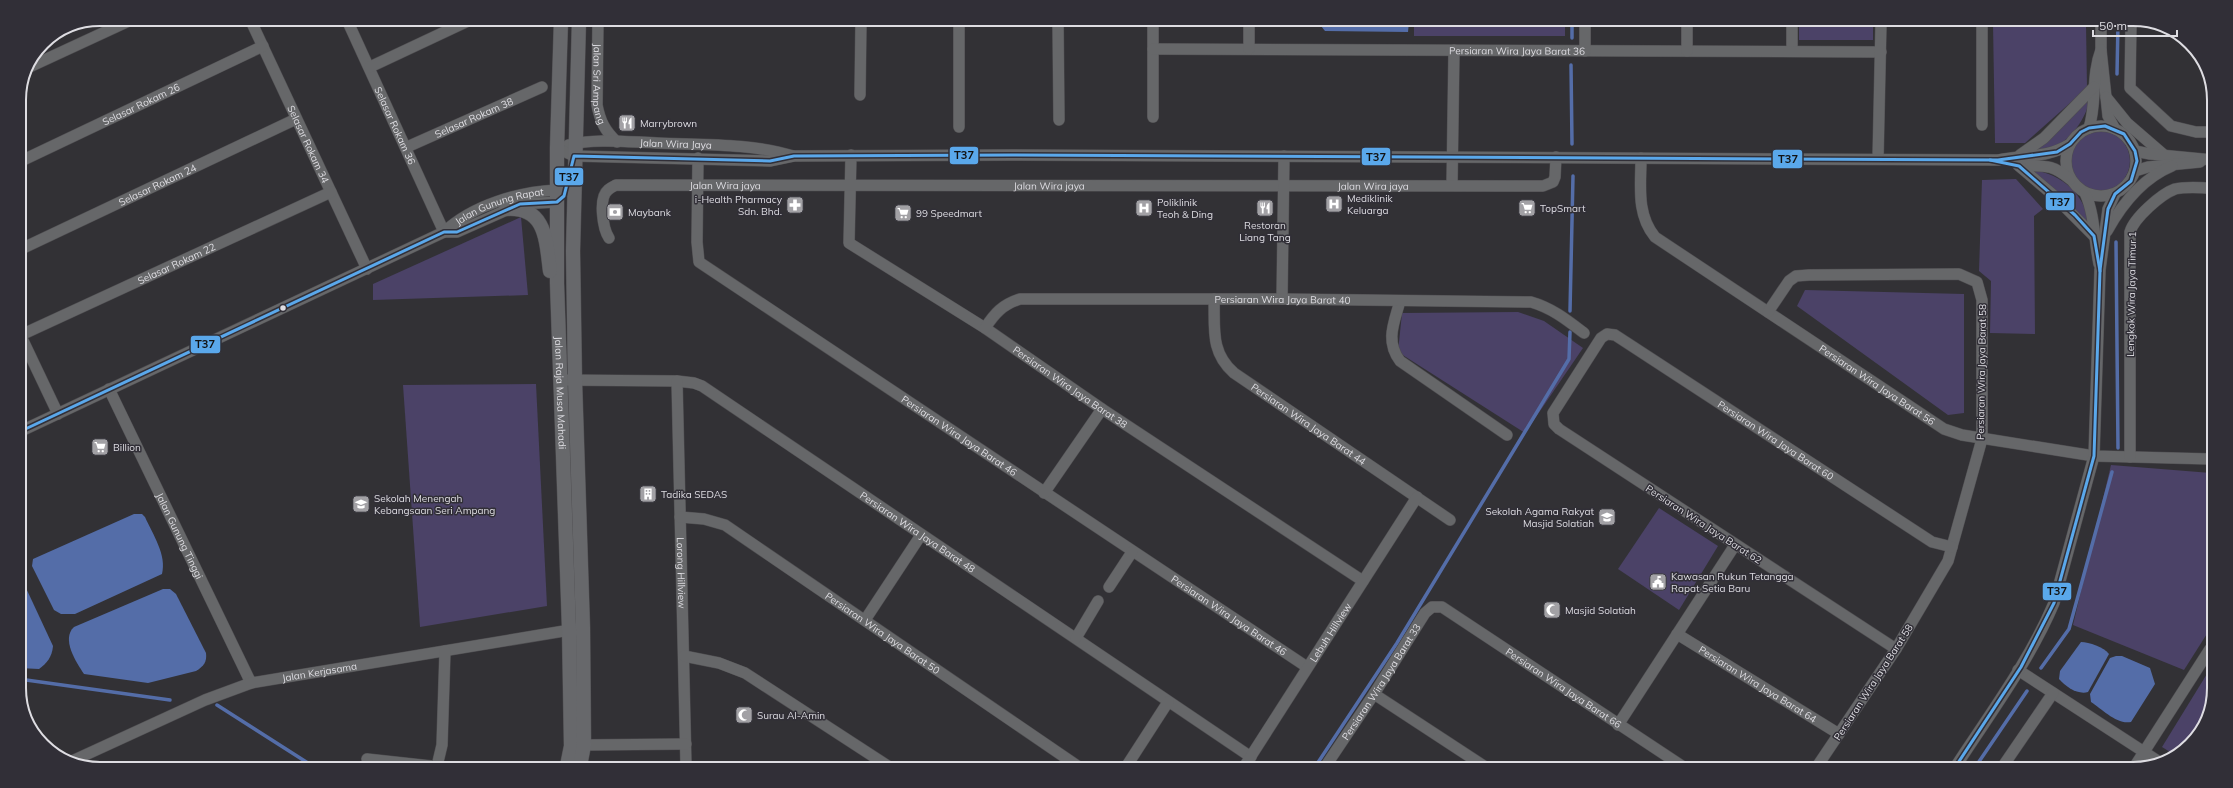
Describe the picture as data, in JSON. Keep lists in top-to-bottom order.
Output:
{
  "streets": {
    "main road": ["Jalan Raja Musa Mahadi"],
    "street": [
      "Persiaran Wira Jaya Barat 36",
      "Jalan Sri Ampang",
      "Selasar Rokam 26",
      "Selasar Rokam 38",
      "Selasar Rokam 36",
      "Selasar Rokam 34",
      "Jalan Wira Jaya",
      "Jalan Wira jaya",
      "Selasar Rokam 24",
      "Jalan Gunung Rapat",
      "Selasar Rokam 22",
      "Lengkok Wira Jaya Timur 1",
      "Persiaran Wira Jaya Barat 40",
      "Persiaran Wira Jaya Barat 58",
      "Persiaran Wira Jaya Barat 56",
      "Persiaran Wira Jaya Barat 38",
      "Persiaran Wira Jaya Barat 44",
      "Persiaran Wira Jaya Barat 46",
      "Persiaran Wira Jaya Barat 60",
      "Persiaran Wira Jaya Barat 62",
      "Persiaran Wira Jaya Barat 48",
      "Jalan Gunung Tinggi",
      "Lorong Hillview",
      "Lebuh Hillview",
      "Persiaran Wira Jaya Barat 50",
      "Jalan Kerjasama",
      "Persiaran Wira Jaya Barat 33",
      "Persiaran Wira Jaya Barat 64",
      "Persiaran Wira Jaya Barat 66"
    ]
  },
  "crossings": [
    ["Jalan Sri Ampang", "Jalan Wira Jaya"],
    ["Selasar Rokam 26", "Selasar Rokam 34"],
    ["Selasar Rokam 38", "Selasar Rokam 36"],
    ["Selasar Rokam 36", "Jalan Gunung Rapat"],
    ["Selasar Rokam 34", "Selasar Rokam 24"],
    ["Selasar Rokam 34", "Jalan Gunung Rapat"],
    ["Selasar Rokam 34", "Selasar Rokam 22"],
    ["Jalan Wira Jaya", "Jalan Wira jaya"],
    ["Jalan Wira Jaya", "Persiaran Wira Jaya Barat 56"],
    ["Jalan Wira Jaya", "Persiaran Wira Jaya Barat 38"],
    ["Jalan Wira Jaya", "Jalan Raja Musa Mahadi"],
    ["Jalan Wira Jaya", "Persiaran Wira Jaya Barat 46"],
    ["Jalan Wira jaya", "Persiaran Wira Jaya Barat 38"],
    ["Jalan Wira jaya", "Persiaran Wira Jaya Barat 46"],
    ["Jalan Gunung Rapat", "Jalan Raja Musa Mahadi"],
    ["Jalan Gunung Rapat", "Jalan Gunung Tinggi"],
    ["Lengkok Wira Jaya Timur 1", "Persiaran Wira Jaya Barat 56"],
    ["Persiaran Wira Jaya Barat 40", "Persiaran Wira Jaya Barat 38"],
    ["Persiaran Wira Jaya Barat 40", "Persiaran Wira Jaya Barat 44"],
    ["Persiaran Wira Jaya Barat 58", "Persiaran Wira Jaya Barat 56"],
    ["Persiaran Wira Jaya Barat 58", "Persiaran Wira Jaya Barat 60"],
    ["Persiaran Wira Jaya Barat 58", "Persiaran Wira Jaya Barat 62"],
    ["Persiaran Wira Jaya Barat 58", "Persiaran Wira Jaya Barat 64"],
    ["Persiaran Wira Jaya Barat 38", "Lebuh Hillview"],
    ["Jalan Raja Musa Mahadi", "Persiaran Wira Jaya Barat 48"],
    ["Jalan Raja Musa Mahadi", "Jalan Kerjasama"],
    ["Persiaran Wira Jaya Barat 44", "Lebuh Hillview"],
    ["Persiaran Wira Jaya Barat 46", "Lebuh Hillview"],
    ["Persiaran Wira Jaya Barat 60", "Persiaran Wira Jaya Barat 62"],
    ["Persiaran Wira Jaya Barat 48", "Lorong Hillview"],
    ["Persiaran Wira Jaya Barat 48", "Lebuh Hillview"],
    ["Jalan Gunung Tinggi", "Jalan Kerjasama"],
    ["Lorong Hillview", "Persiaran Wira Jaya Barat 50"],
    ["Persiaran Wira Jaya Barat 33", "Persiaran Wira Jaya Barat 66"]
  ],
  "places": {
    "restaurant": ["Marrybrown", "Restoran Liang Tang"],
    "hospital": ["Mediklinik Keluarga", "Poliklinik Teoh & Ding"],
    "pharmacy": ["i-Health Pharmacy Sdn. Bhd."],
    "supermarket": ["TopSmart", "99 Speedmart", "Billion"],
    "bank": ["Maybank"],
    "building": ["Tadika SEDAS"],
    "school or university": ["Sekolah Menengah Kebangsaan Seri Ampang", "Sekolah Agama Rakyat Masjid Solatiah"],
    "public building": ["Kawasan Rukun Tetangga Rapat Setia Baru"],
    "mosque": ["Masjid Solatiah", "Surau Al-Amin"]
  },
  "lines": ["transit line T37"],
  "scale_bar": "50 m"
}
